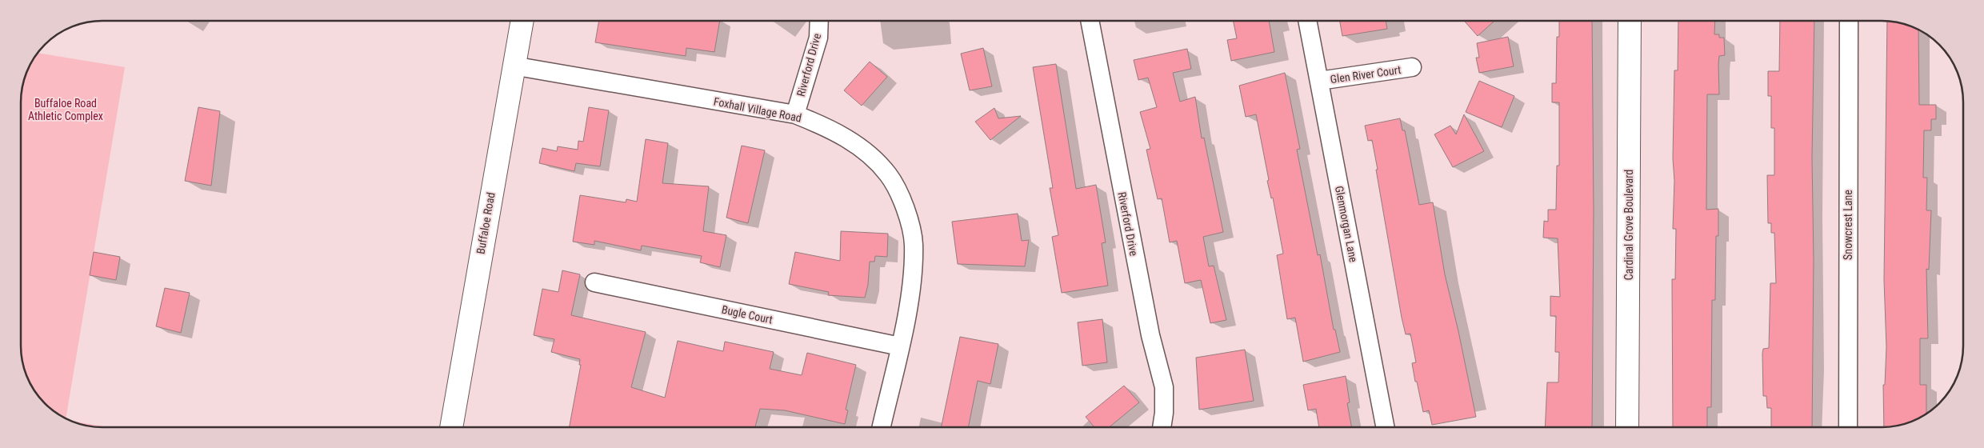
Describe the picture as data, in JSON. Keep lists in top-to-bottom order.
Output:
{
  "streets": {
    "main road": ["Buffaloe Road", "Cardinal Grove Boulevard"],
    "street": [
      "Riverford Drive",
      "Glen River Court",
      "Foxhall Village Road",
      "Glenmorgan Lane",
      "Snowcrest Lane",
      "Bugle Court"
    ]
  },
  "crossings": [
    ["Riverford Drive", "Foxhall Village Road"],
    ["Glen River Court", "Glenmorgan Lane"],
    ["Foxhall Village Road", "Buffaloe Road"],
    ["Foxhall Village Road", "Bugle Court"]
  ],
  "parks": ["Buffaloe Road Athletic Complex"]
}
